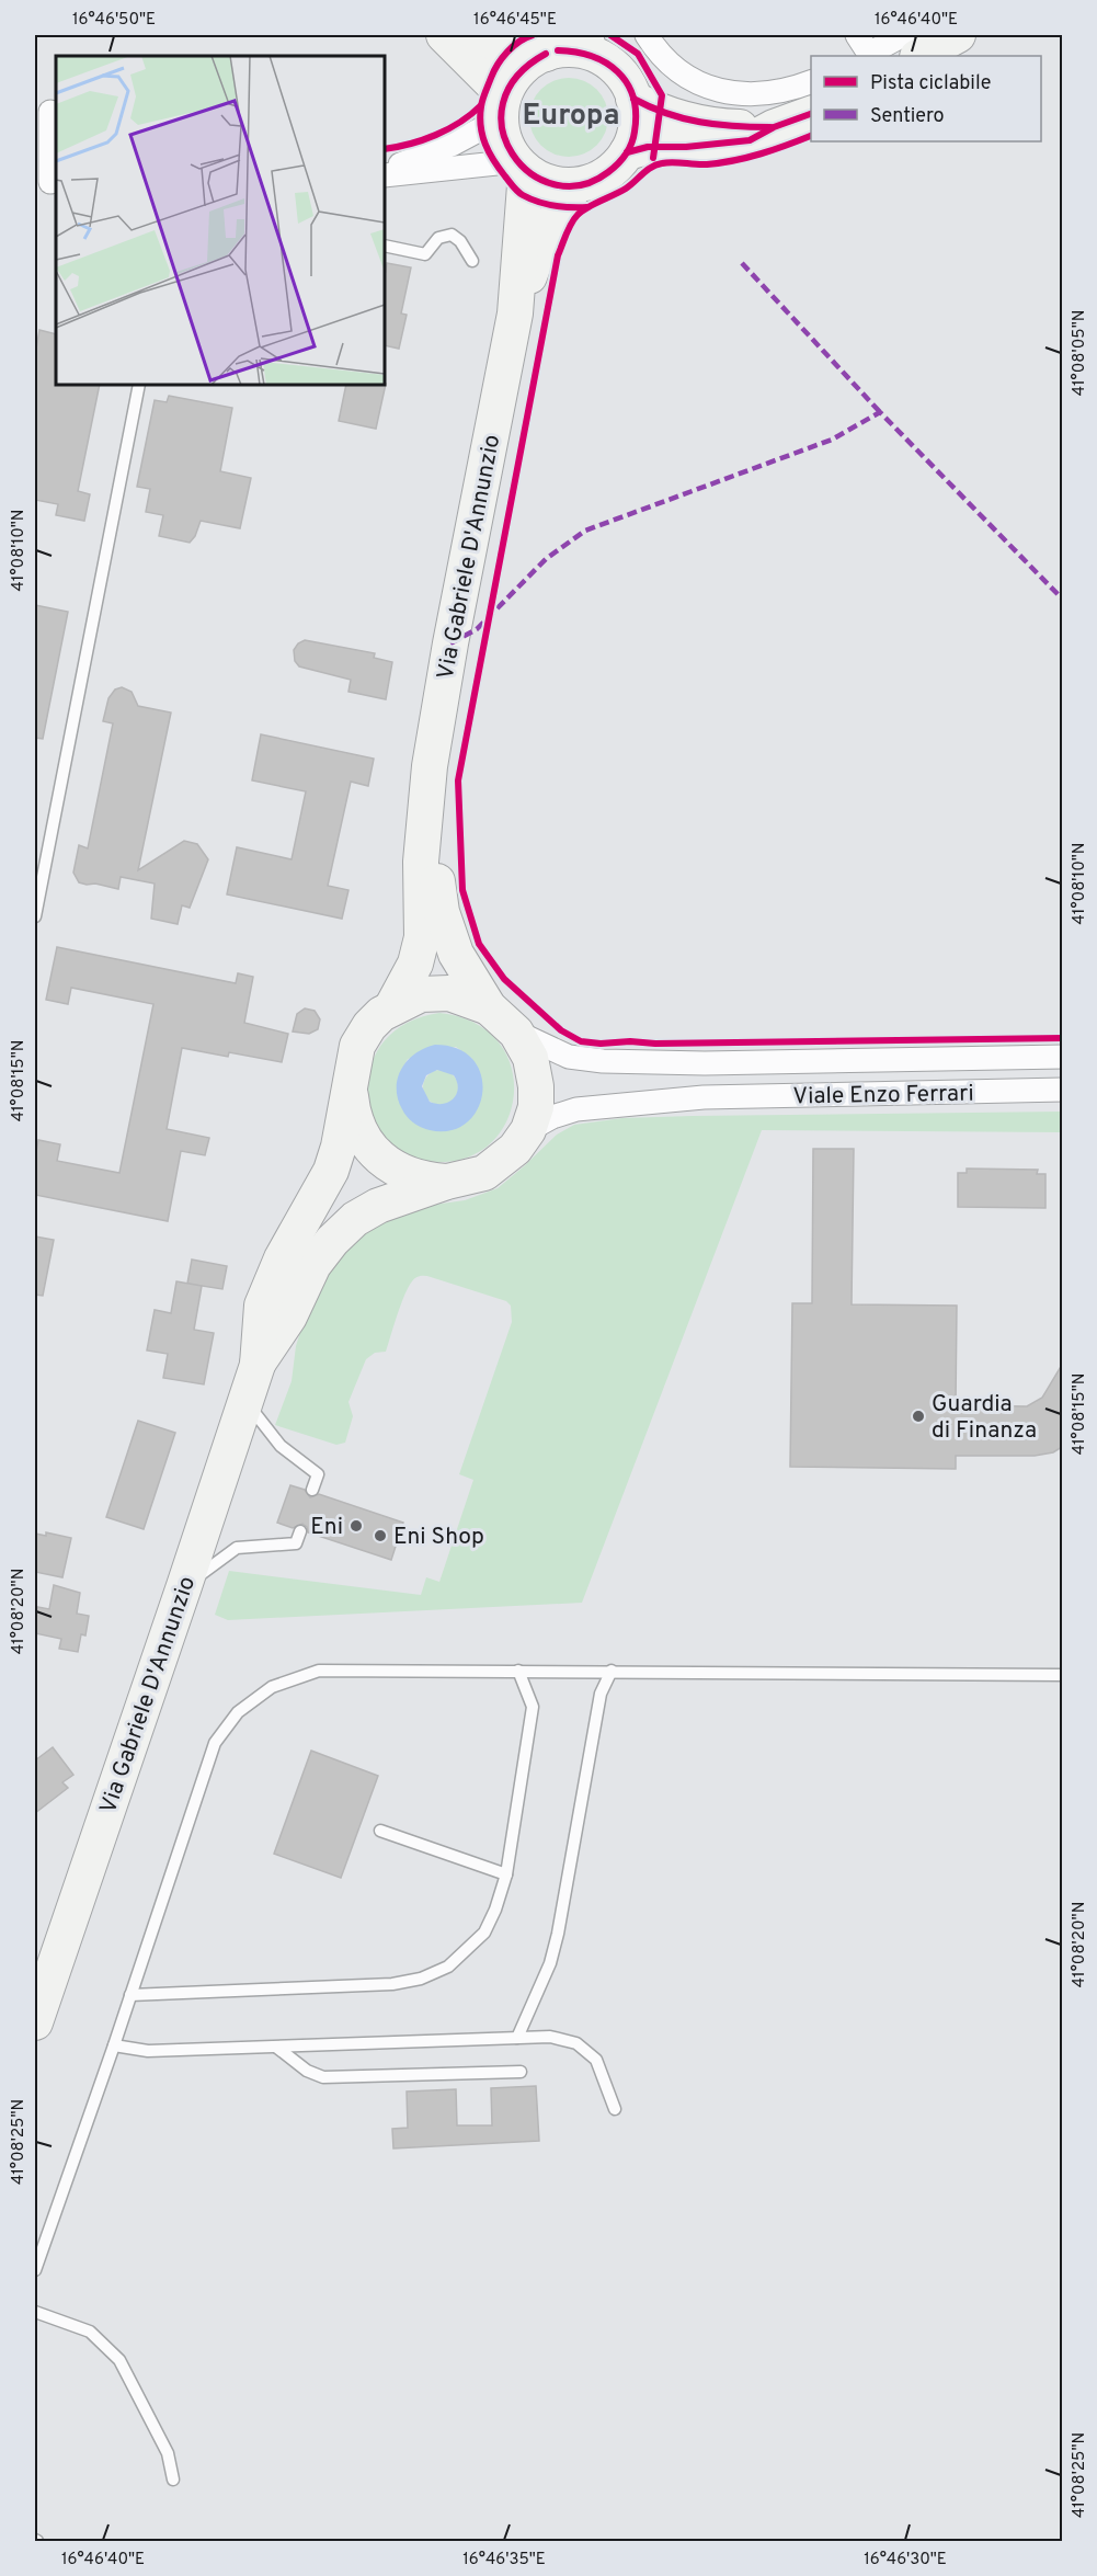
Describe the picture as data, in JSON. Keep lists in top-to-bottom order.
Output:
{
  "streets": {
    "main road": ["Via Gabriele D'Annunzio"],
    "street": ["Viale Enzo Ferrari"]
  },
  "districts": ["Europa"],
  "places": ["Guardia di Finanza", "Eni", "Eni Shop"],
  "legend": ["Pista ciclabile", "Sentiero"],
  "coordinates": [
    "16°46'50\"E",
    "16°46'45\"E",
    "16°46'40\"E",
    "41°08'05\"N",
    "41°08'10\"N",
    "41°08'15\"N",
    "41°08'20\"N",
    "41°08'25\"N",
    "16°46'35\"E",
    "16°46'30\"E"
  ]
}
